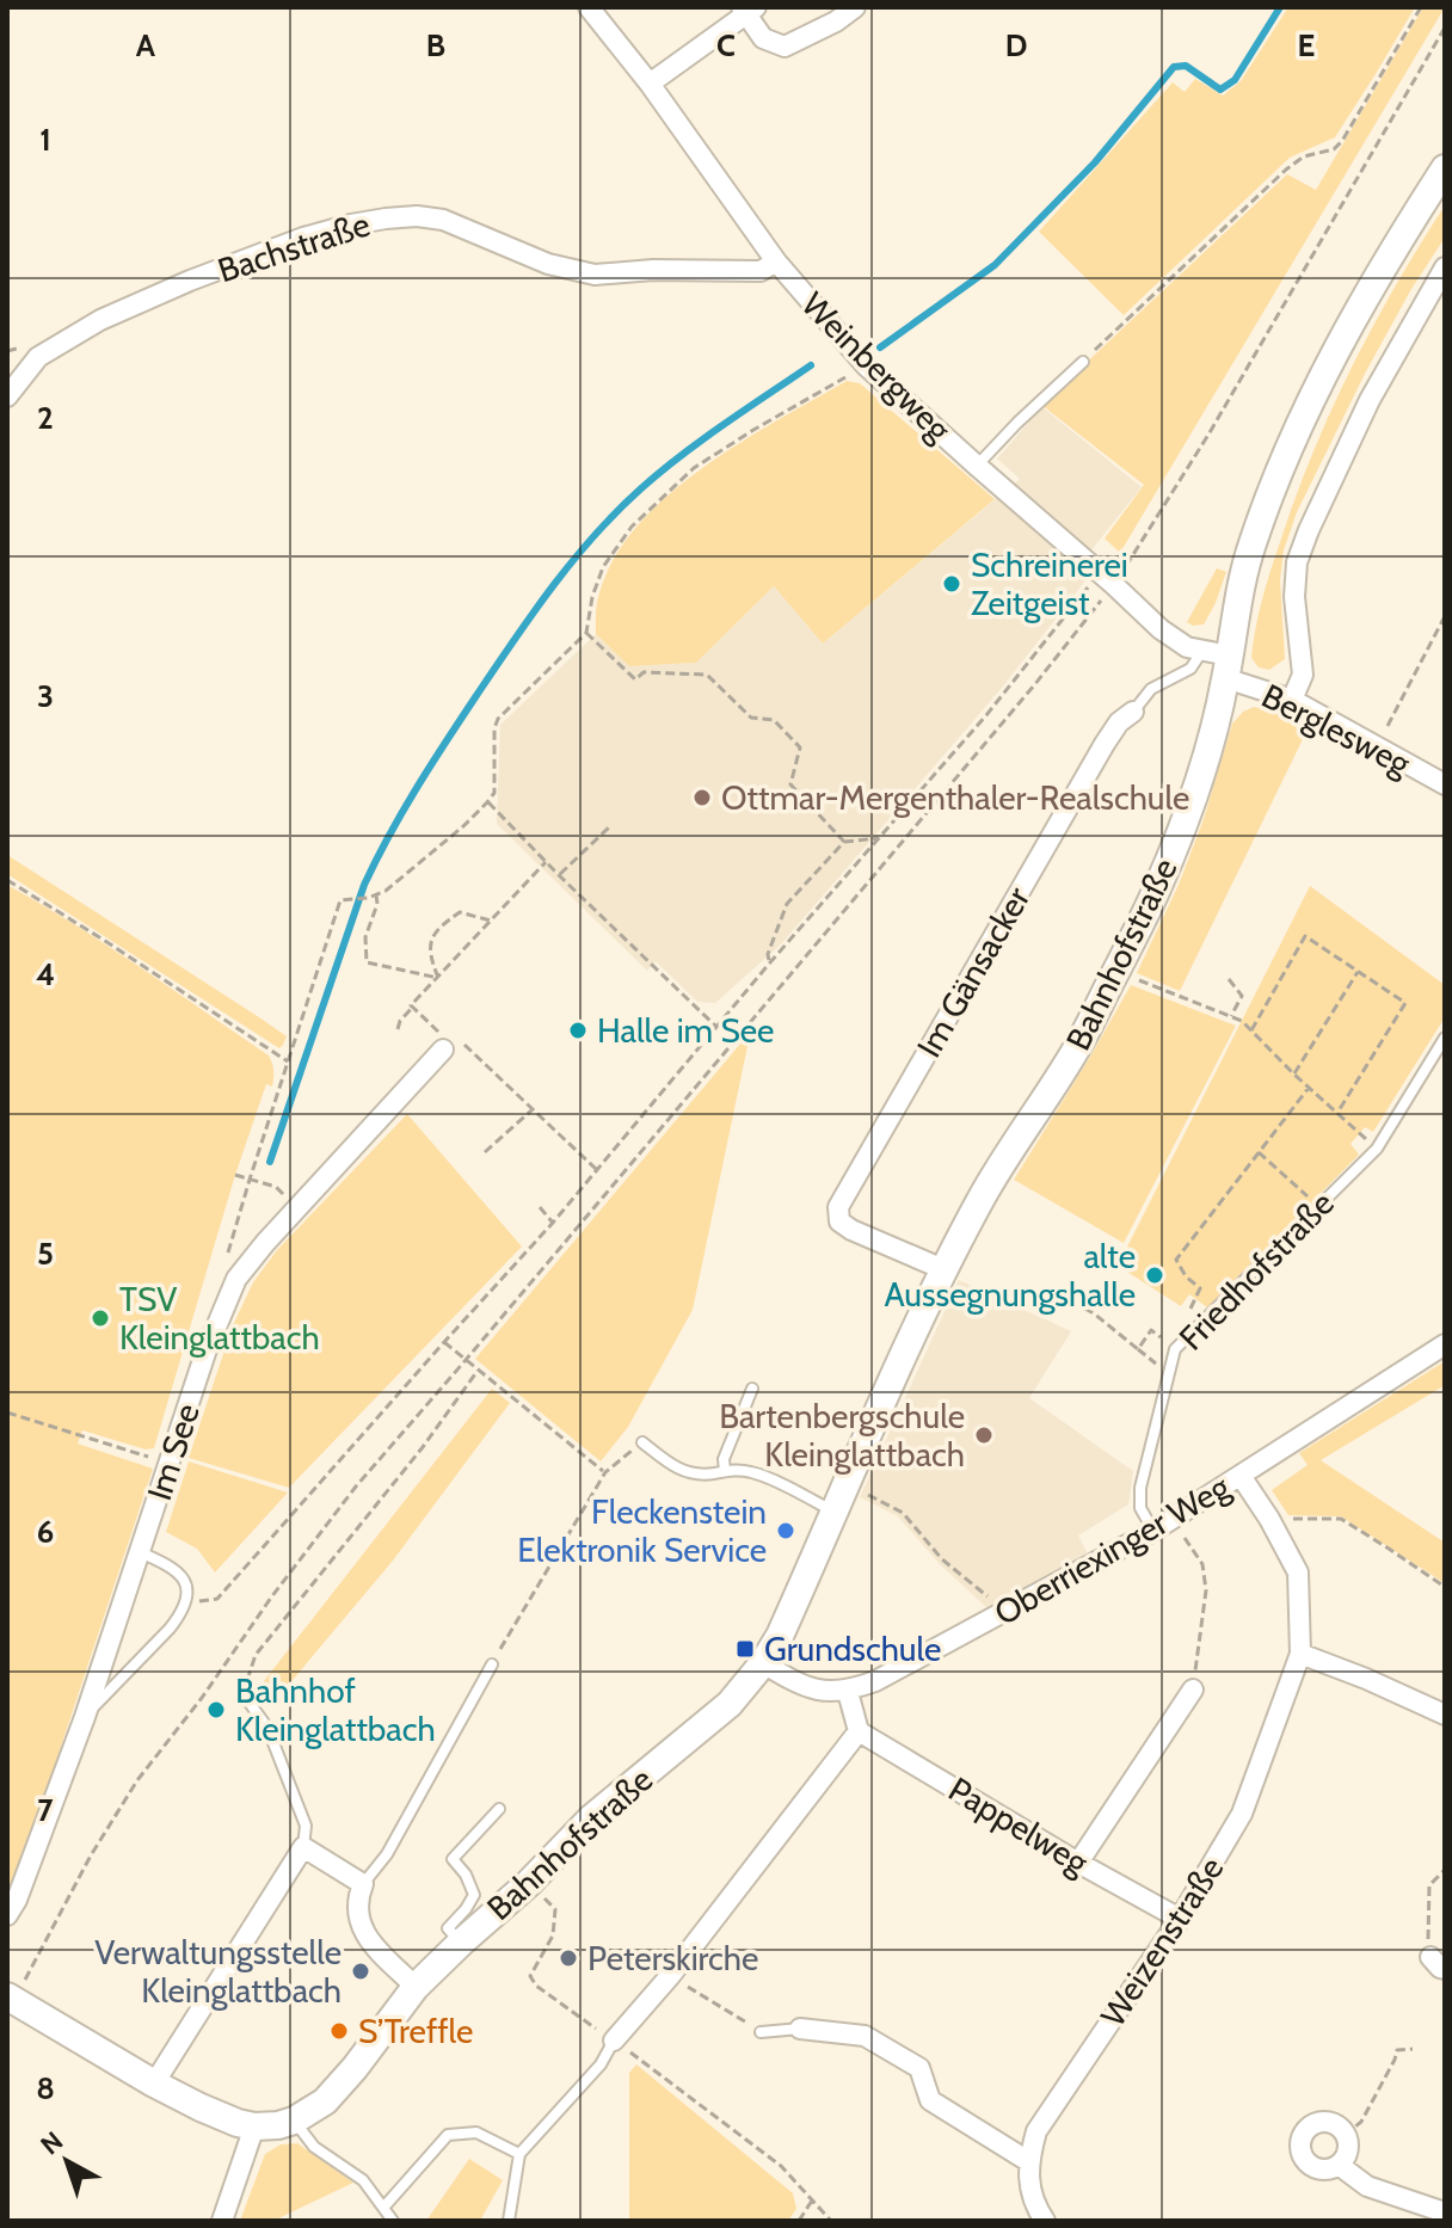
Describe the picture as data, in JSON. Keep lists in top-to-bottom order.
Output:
{
  "streets": {
    "main road": ["Bahnhofstraße"],
    "street": [
      "Bachstraße",
      "Weinbergweg",
      "Berglesweg",
      "Im Gänsacker",
      "Im See",
      "Oberriexinger Weg",
      "Pappelweg",
      "Weizenstraße"
    ],
    "lane": ["Friedhofstraße"]
  },
  "crossings": [
    ["Bachstraße", "Weinbergweg"],
    ["Weinbergweg", "Berglesweg"],
    ["Weinbergweg", "Bahnhofstraße"],
    ["Weinbergweg", "Im Gänsacker"],
    ["Berglesweg", "Bahnhofstraße"],
    ["Berglesweg", "Im Gänsacker"],
    ["Bahnhofstraße", "Im Gänsacker"],
    ["Friedhofstraße", "Oberriexinger Weg"],
    ["Oberriexinger Weg", "Weizenstraße"],
    ["Pappelweg", "Weizenstraße"]
  ],
  "places": {
    "other": [
      "Schreinerei Zeitgeist",
      "Ottmar-Mergenthaler-Realschule",
      "Halle im See",
      "alte Aussegnungshalle",
      "TSV Kleinglattbach",
      "Bartenbergschule Kleinglattbach",
      "Fleckenstein Elektronik Service",
      "Bahnhof Kleinglattbach",
      "Peterskirche",
      "Verwaltungsstelle Kleinglattbach",
      "S’Treffle"
    ],
    "transit": ["Grundschule"]
  },
  "north": "top left",
  "grid": {
    "columns": [
      "A",
      "B",
      "C",
      "D",
      "E"
    ],
    "rows": [
      "1",
      "2",
      "3",
      "4",
      "5",
      "6",
      "7",
      "8"
    ]
  }
}
